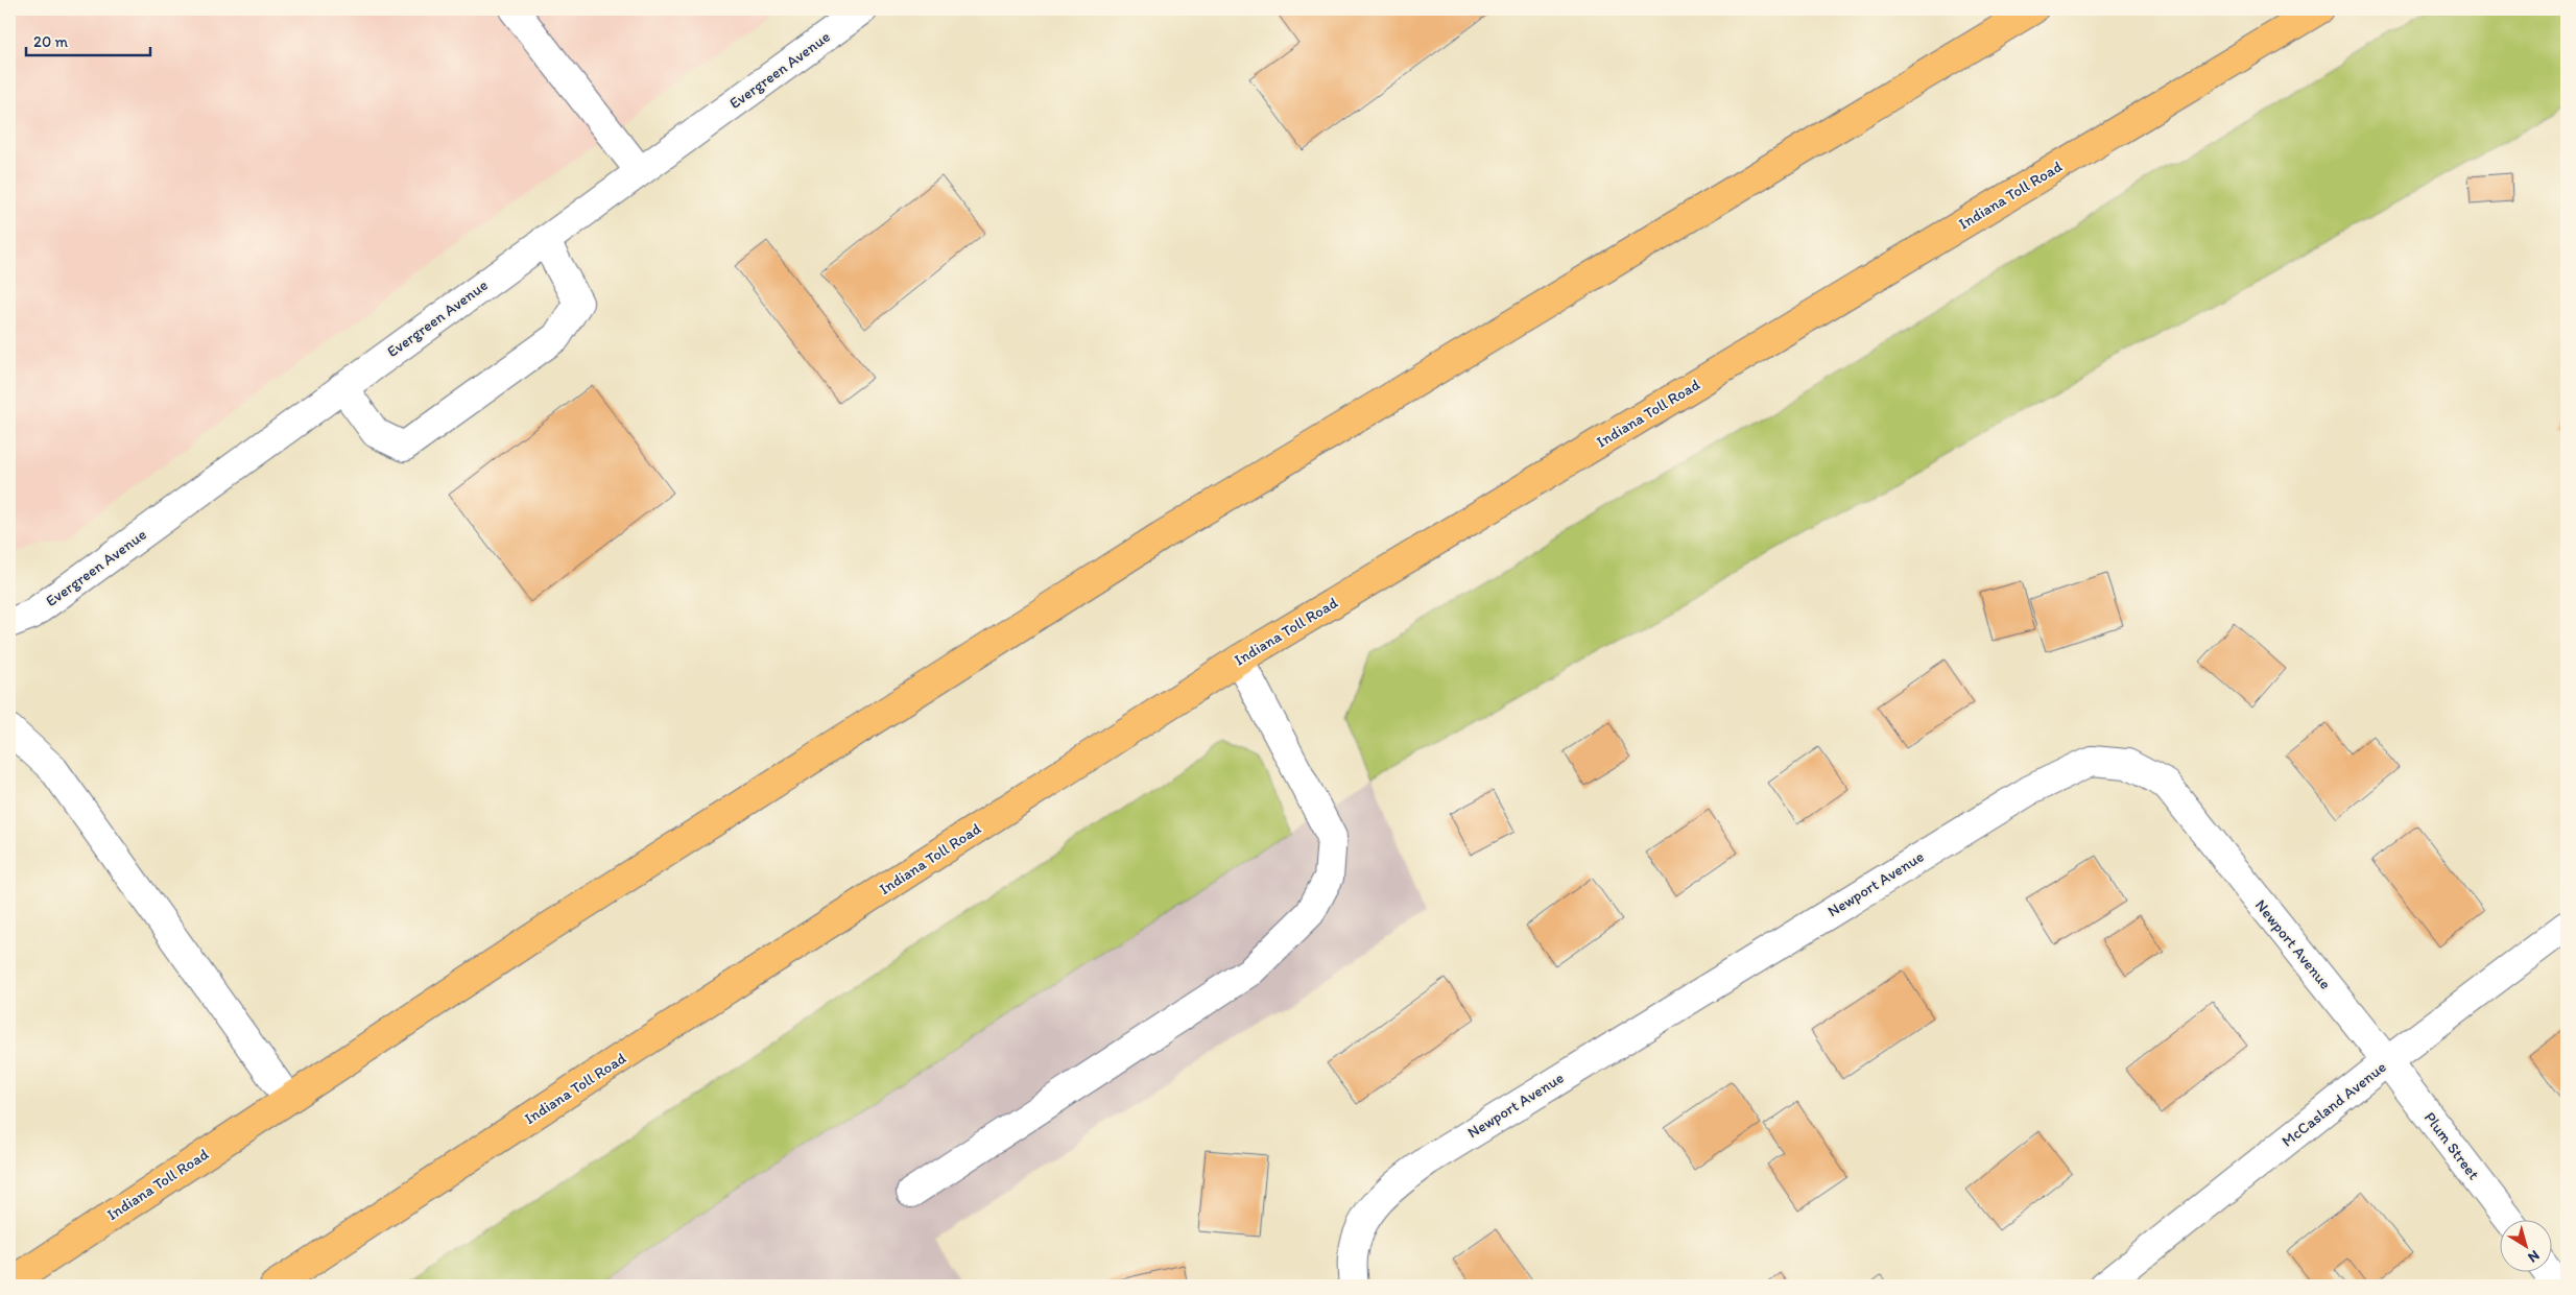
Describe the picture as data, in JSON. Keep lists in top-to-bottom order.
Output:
{
  "streets": {
    "highway": ["Indiana Toll Road"],
    "street": [
      "Evergreen Avenue",
      "Newport Avenue",
      "McCasland Avenue",
      "Plum Street"
    ]
  },
  "crossings": [
    ["Newport Avenue", "McCasland Avenue"],
    ["Newport Avenue", "Plum Street"],
    ["McCasland Avenue", "Plum Street"]
  ],
  "scale_bar": "20 m",
  "north": "bottom right"
}
